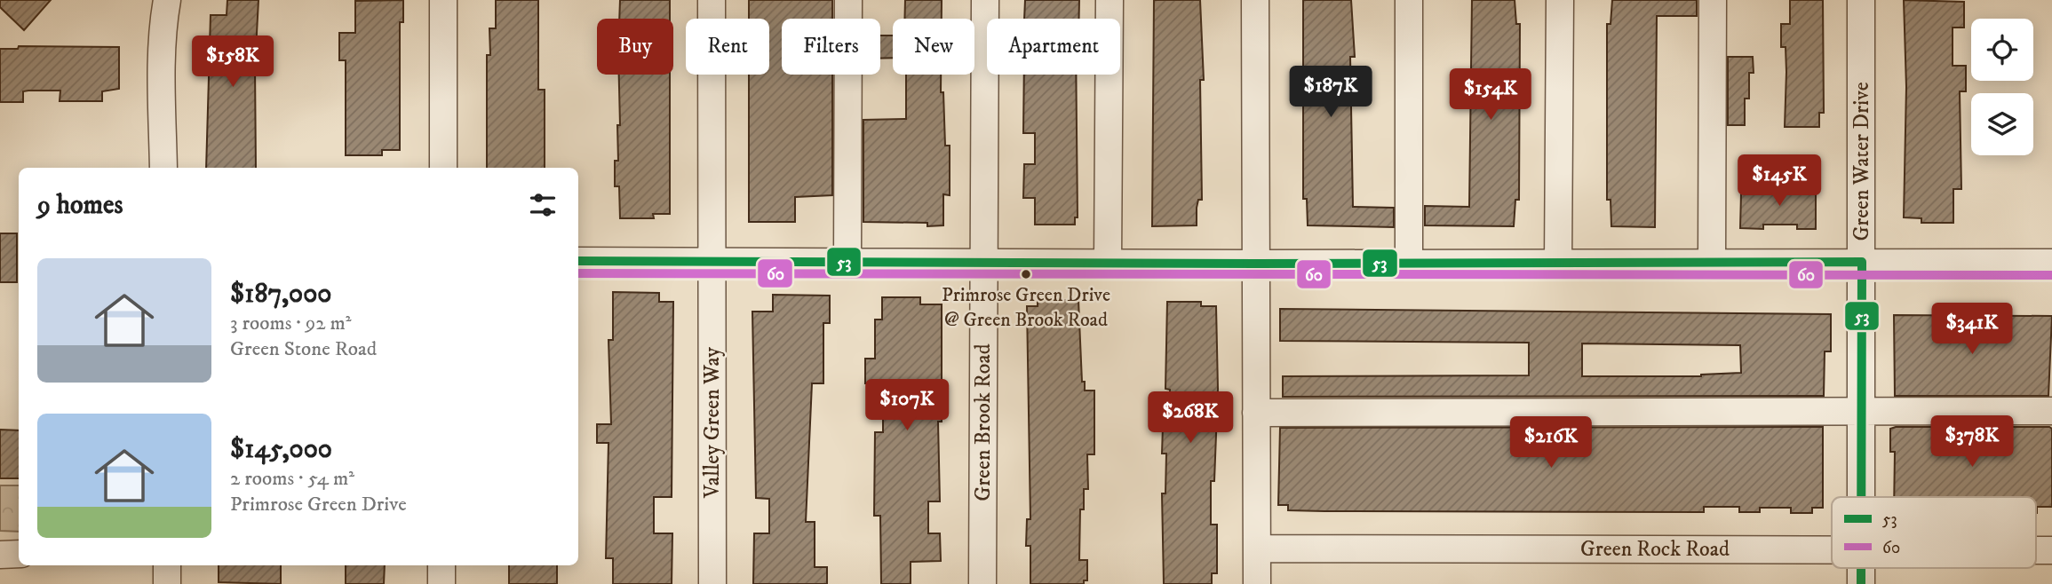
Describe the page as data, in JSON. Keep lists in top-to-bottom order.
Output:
{
  "streets": {
    "street": [
      "Green Water Drive",
      "Valley Green Way",
      "Green Brook Road",
      "Green Rock Road"
    ]
  },
  "places": ["Primrose Green Drive @ Green Brook Road"],
  "lines": ["transit line 53", "transit line 60"],
  "legend": ["53", "60"],
  "page": {
    "chip": [
      "Buy",
      "Rent",
      "Filters",
      "New",
      "Apartment"
    ],
    "price": [
      "$158K",
      "$187K",
      "$154K",
      "$145K",
      "$341K",
      "$107K",
      "$268K",
      "$378K",
      "$216K"
    ],
    "heading": "9 homes",
    "list": [
      {
        "name": "$187,000",
        "note": "3 rooms · 92 m² · Green Stone Road"
      },
      {
        "name": "$145,000",
        "note": "2 rooms · 54 m² · Primrose Green Drive"
      }
    ]
  }
}
